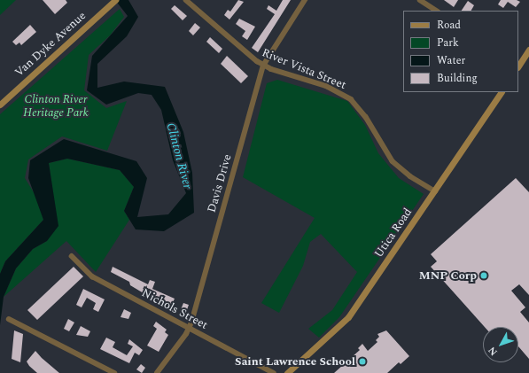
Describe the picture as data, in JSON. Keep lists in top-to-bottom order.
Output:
{
  "streets": {
    "street": [
      "Van Dyke Avenue",
      "River Vista Street",
      "Davis Drive",
      "Utica Road",
      "Nichols Street"
    ]
  },
  "crossings": [
    ["River Vista Street", "Davis Drive"],
    ["River Vista Street", "Utica Road"],
    ["Davis Drive", "Nichols Street"]
  ],
  "water": ["Clinton River"],
  "parks": ["Clinton River Heritage Park"],
  "places": ["MNP Corp", "Saint Lawrence School"],
  "legend": [
    "Road",
    "Park",
    "Water",
    "Building"
  ],
  "north": "bottom left"
}
